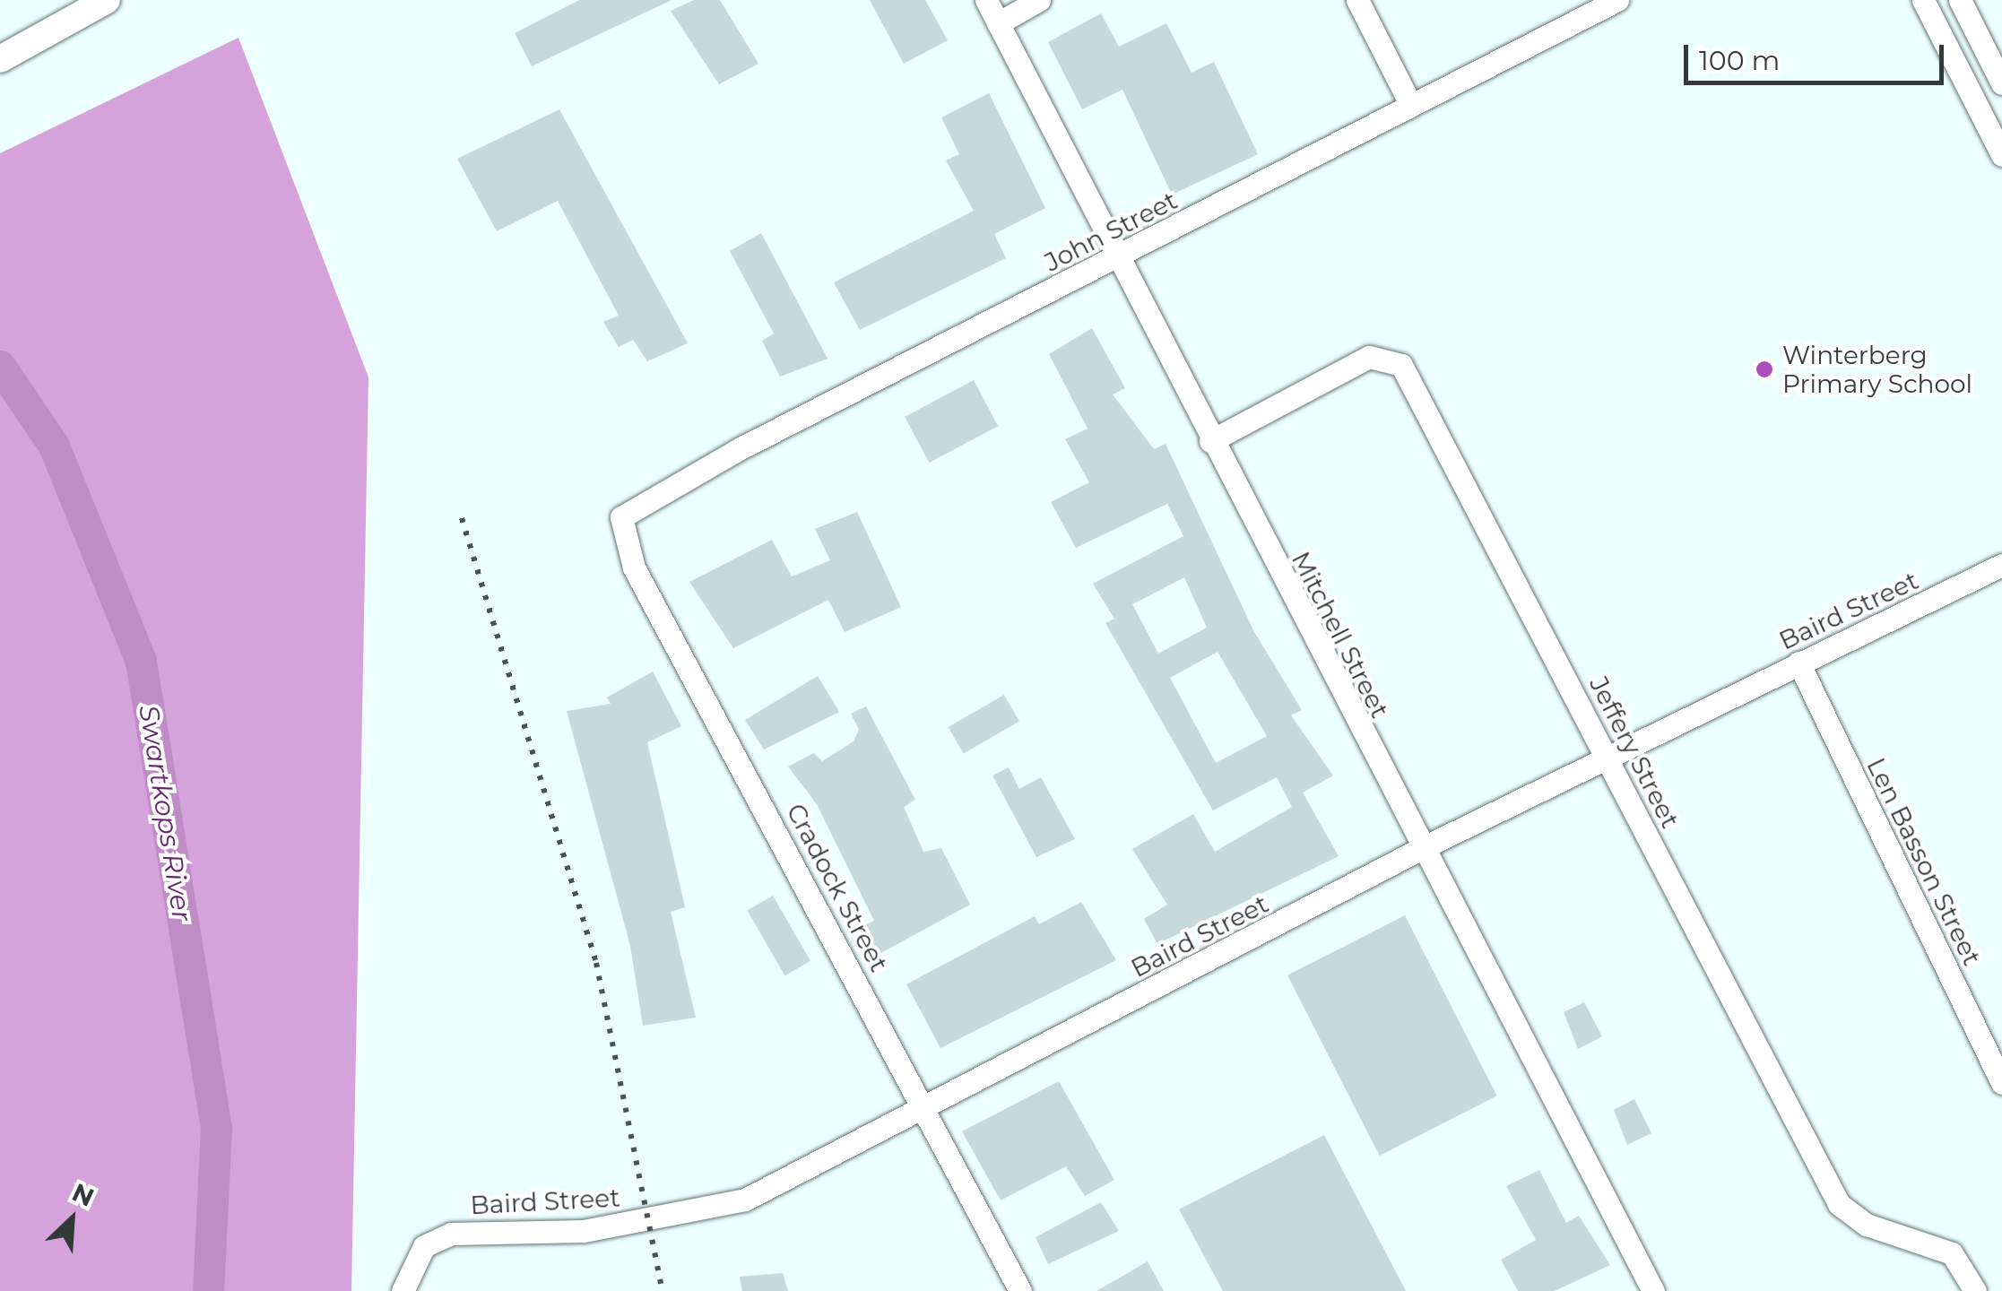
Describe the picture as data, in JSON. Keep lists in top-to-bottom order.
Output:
{
  "streets": {
    "street": [
      "John Street",
      "Baird Street",
      "Mitchell Street",
      "Jeffery Street",
      "Len Basson Street",
      "Cradock Street"
    ]
  },
  "crossings": [
    ["John Street", "Mitchell Street"],
    ["John Street", "Cradock Street"],
    ["Baird Street", "Mitchell Street"],
    ["Baird Street", "Jeffery Street"],
    ["Baird Street", "Len Basson Street"],
    ["Baird Street", "Cradock Street"],
    ["Mitchell Street", "Jeffery Street"]
  ],
  "water": ["Swartkops River"],
  "places": ["Winterberg Primary School"],
  "scale_bar": "100 m",
  "north": "top right"
}
